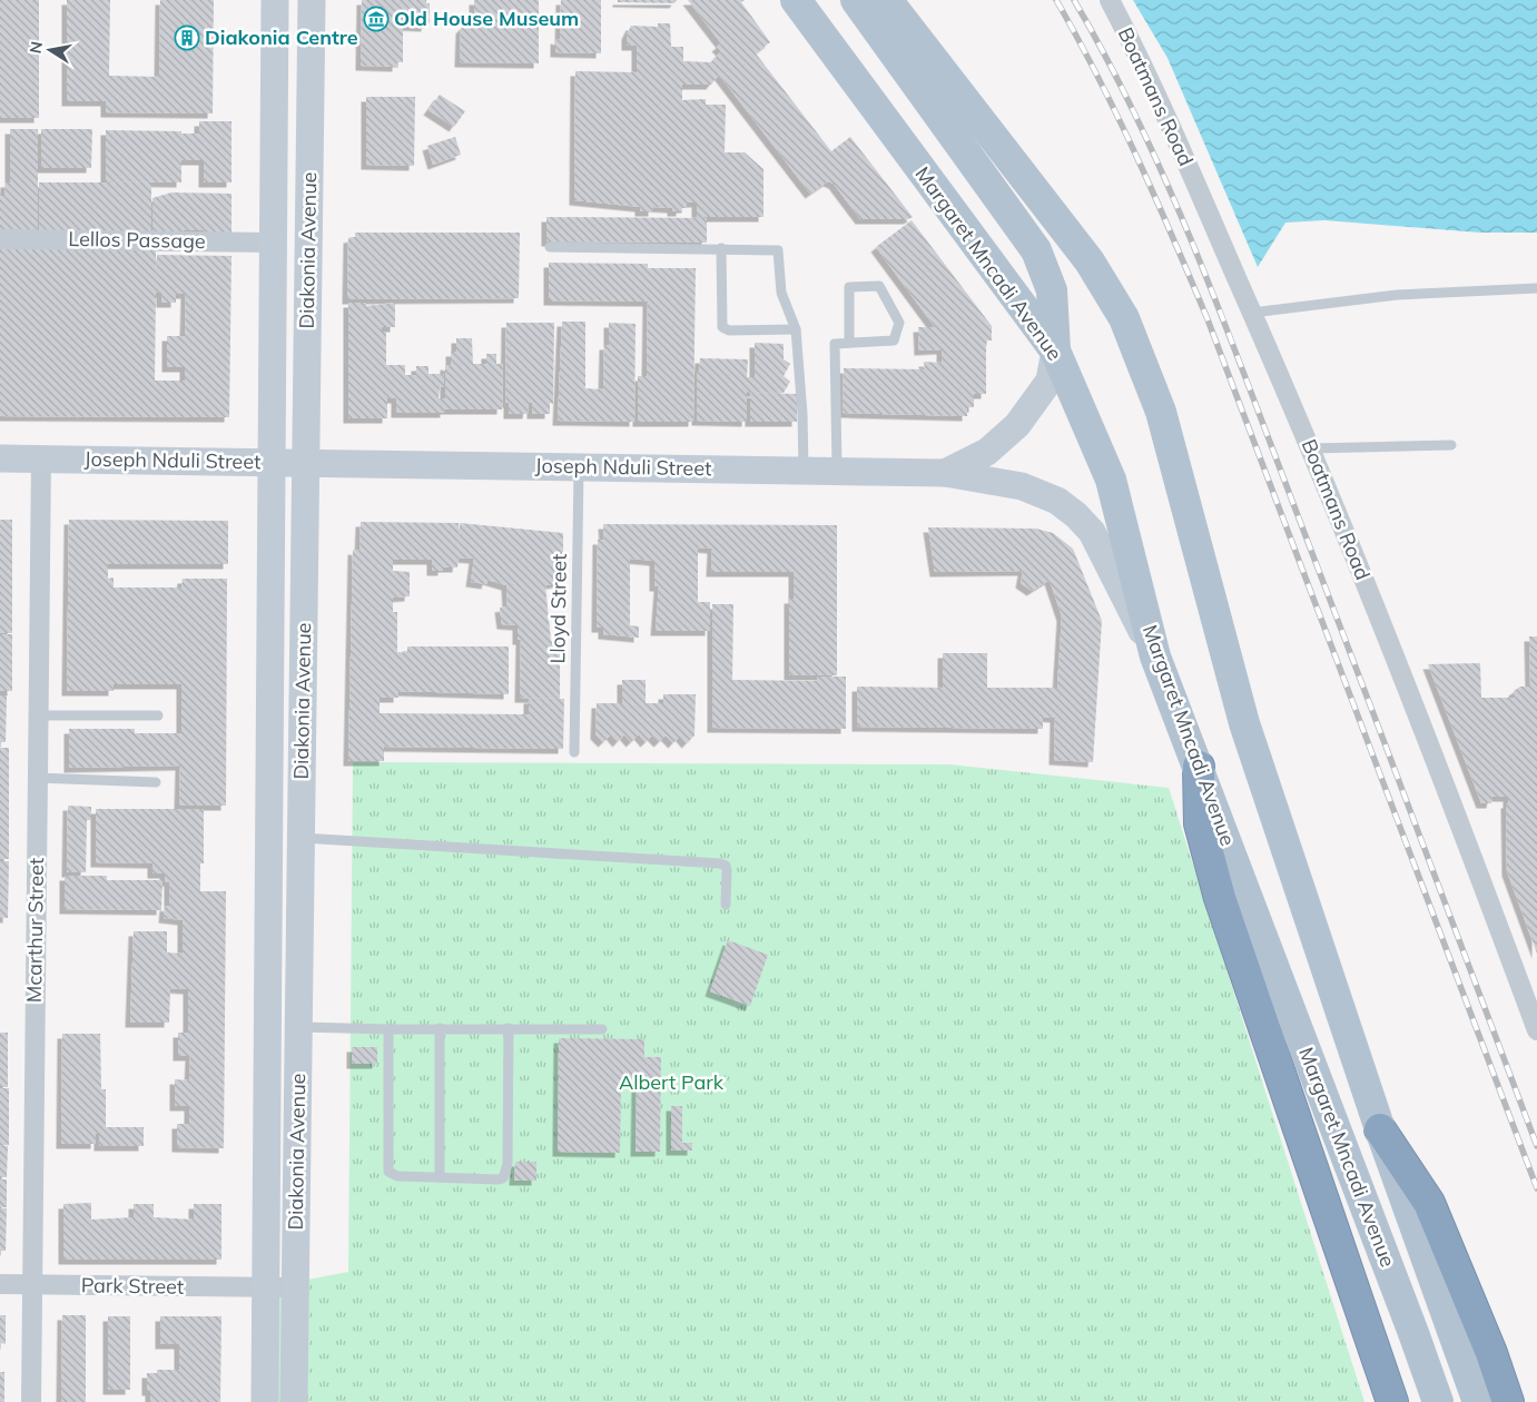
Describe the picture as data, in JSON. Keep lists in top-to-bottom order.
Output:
{
  "streets": {
    "main road": ["Margaret Mncadi Avenue"],
    "street": [
      "Boatmans Road",
      "Lellos Passage",
      "Diakonia Avenue",
      "Joseph Nduli Street",
      "Mcarthur Street",
      "Park Street"
    ],
    "lane": ["Lloyd Street"]
  },
  "crossings": [
    ["Lellos Passage", "Diakonia Avenue"],
    ["Diakonia Avenue", "Joseph Nduli Street"],
    ["Diakonia Avenue", "Park Street"],
    ["Margaret Mncadi Avenue", "Joseph Nduli Street"],
    ["Joseph Nduli Street", "Lloyd Street"],
    ["Joseph Nduli Street", "Mcarthur Street"],
    ["Mcarthur Street", "Park Street"]
  ],
  "parks": ["Albert Park"],
  "places": {
    "museum": ["Old House Museum"],
    "building": ["Diakonia Centre"]
  },
  "north": "left"
}
